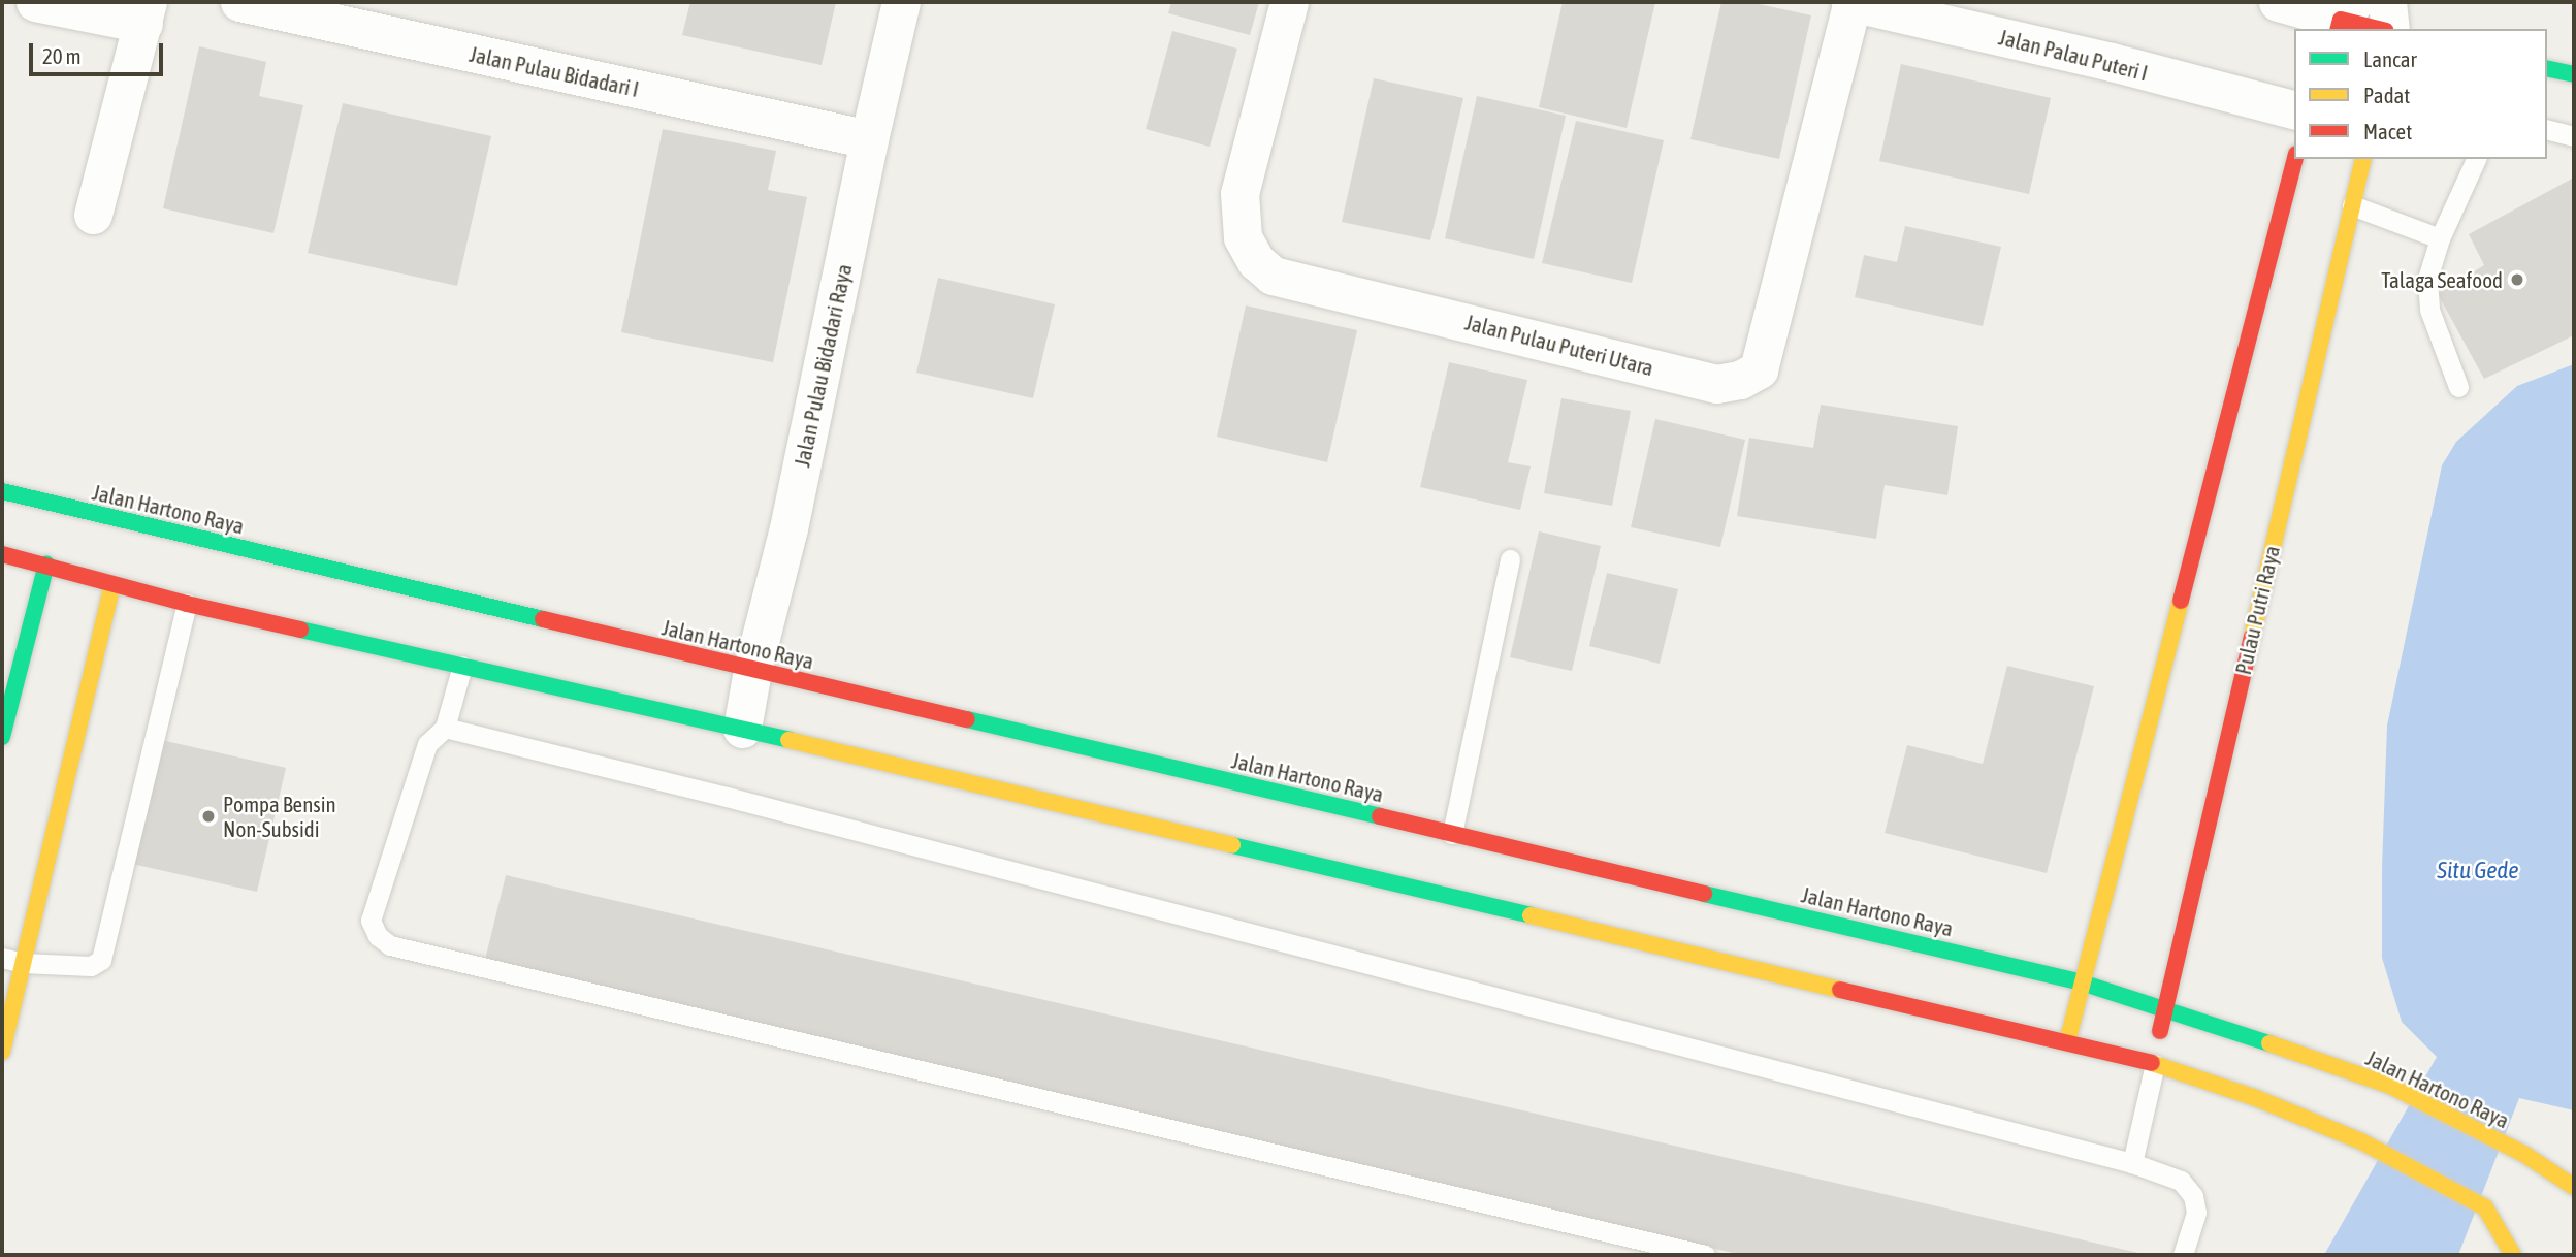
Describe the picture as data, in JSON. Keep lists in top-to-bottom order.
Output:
{
  "streets": {
    "street": [
      "Jalan Palau Puteri I",
      "Jalan Pulau Bidadari I",
      "Jalan Pulau Puteri Utara",
      "Jalan Pulau Bidadari Raya",
      "Jalan Hartono Raya",
      "Pulau Putri Raya"
    ]
  },
  "crossings": [
    ["Jalan Palau Puteri I", "Jalan Pulau Puteri Utara"],
    ["Jalan Pulau Bidadari I", "Jalan Pulau Bidadari Raya"],
    ["Jalan Pulau Bidadari Raya", "Jalan Hartono Raya"],
    ["Jalan Hartono Raya", "Pulau Putri Raya"]
  ],
  "water": ["Situ Gede"],
  "places": ["Talaga Seafood", "Pompa Bensin Non-Subsidi"],
  "legend": ["Lancar", "Padat", "Macet"],
  "scale_bar": "20 m"
}
